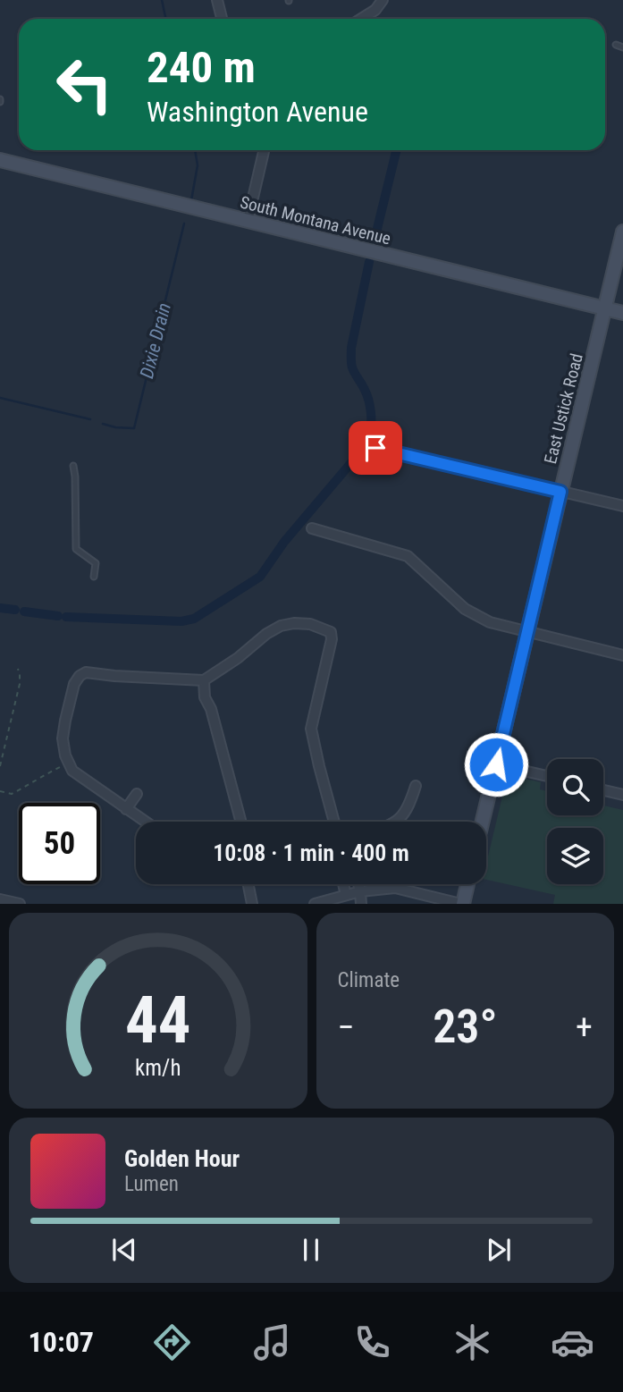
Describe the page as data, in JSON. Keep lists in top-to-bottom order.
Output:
{
  "streets": {
    "main road": ["South Montana Avenue", "East Ustick Road"]
  },
  "crossings": [
    ["South Montana Avenue", "East Ustick Road"]
  ],
  "water": ["Dixie Drain"],
  "page": {
    "turn": ["240 m", "Washington Avenue"],
    "limit": "50",
    "trip": "10:08 · 1 min · 400 m",
    "tile": "Climate",
    "heat": ["−", "23°", "+"],
    "song": ["Golden Hour", "Lumen"],
    "tabs": "10:07",
    "gauge": ["44", "km/h"]
  }
}
